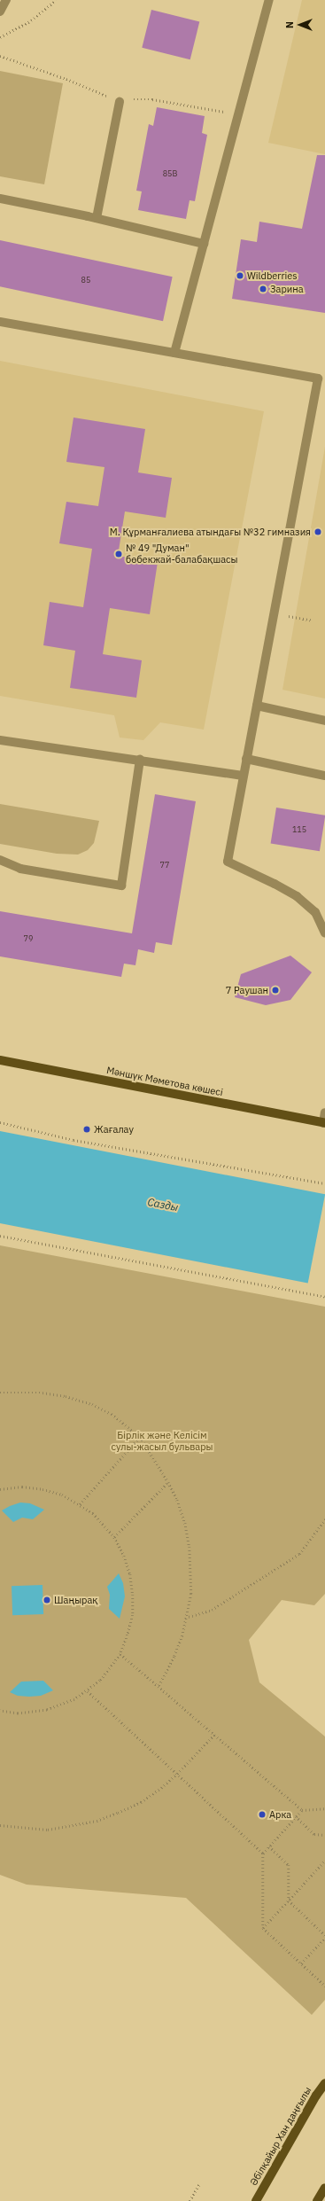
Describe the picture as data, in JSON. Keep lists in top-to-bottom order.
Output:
{
  "streets": {
    "main road": ["Мәншүк Мәметова көшесі", "Әбілқайыр Хан даңғылы"]
  },
  "water": ["Сазды"],
  "parks": ["Бірлік және Келісім сулы-жасыл бульвары"],
  "places": [
    "Wildberries",
    "Зарина",
    "М. Құрманғалиева атындағы №32 гимназия",
    "№ 49 \"Думан\" бөбекжай-балабақшасы",
    "7 Раушан",
    "Жағалау",
    "Шаңырақ",
    "Арка"
  ],
  "house_numbers": [
    "85В",
    "85",
    "115",
    "77",
    "79"
  ],
  "north": "left"
}
